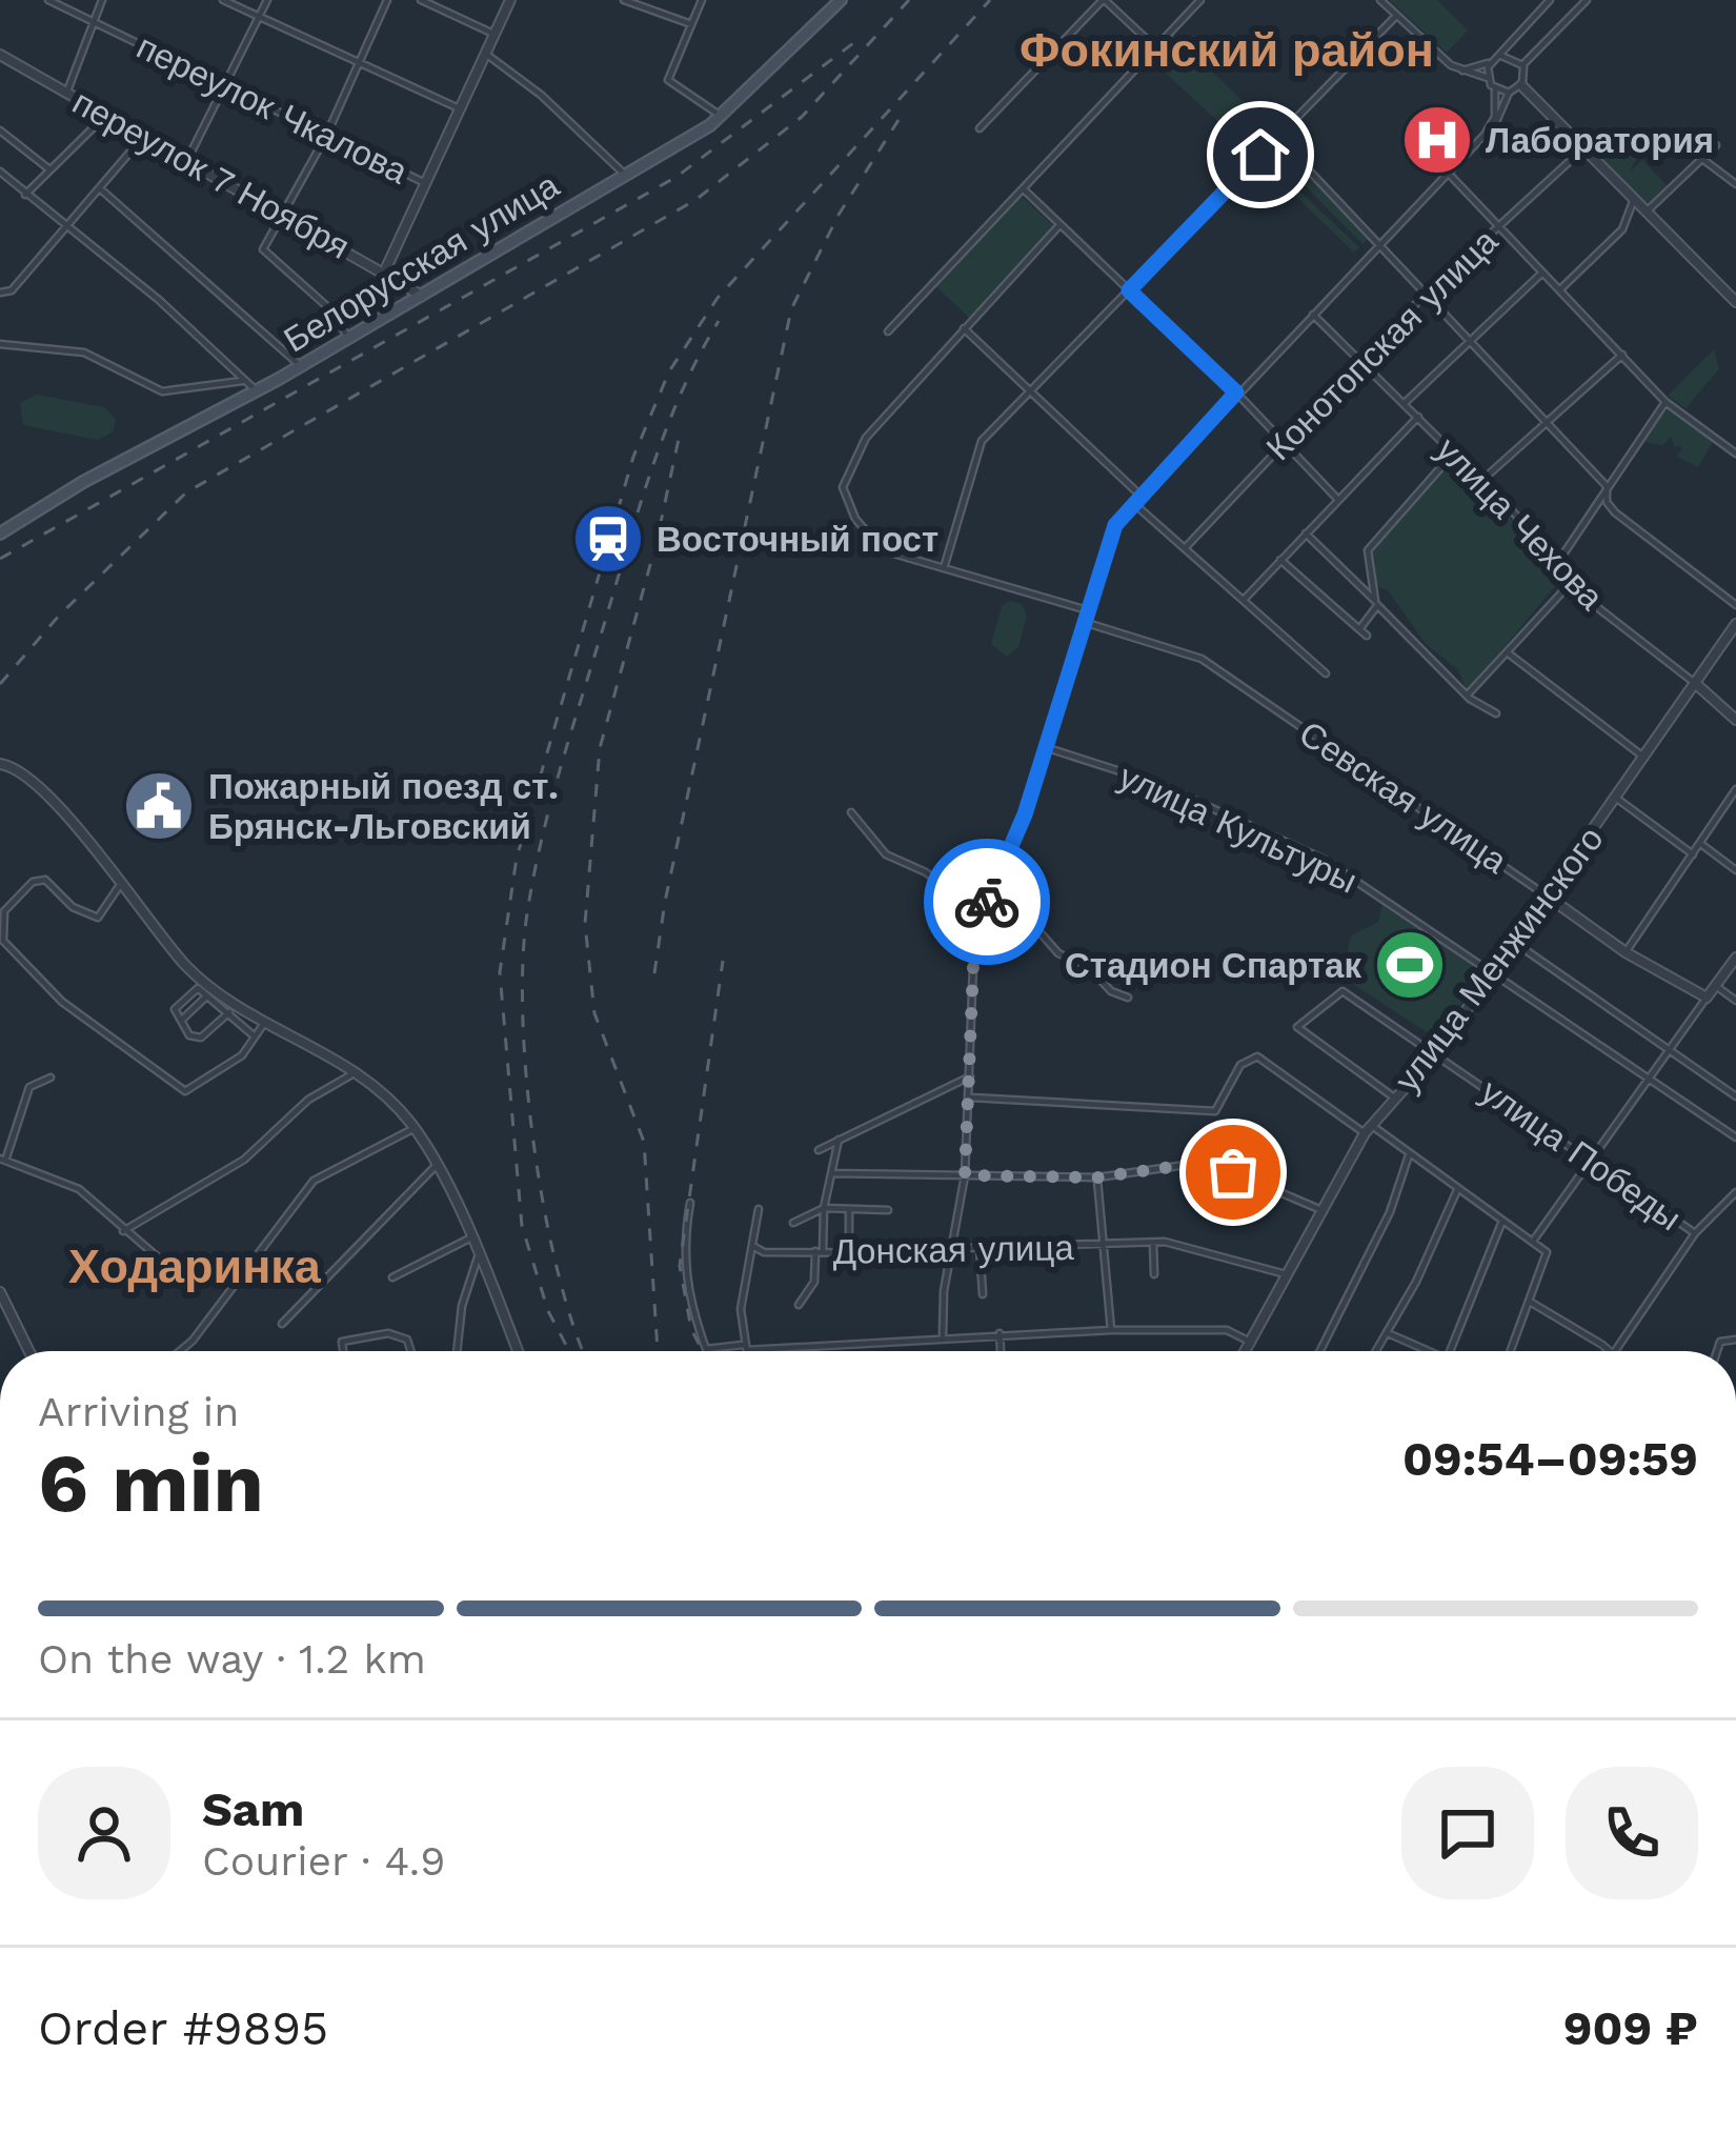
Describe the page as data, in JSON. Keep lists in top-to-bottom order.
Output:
{
  "streets": {
    "main road": ["Белорусская улица"],
    "street": [
      "переулок Чкалова",
      "переулок 7 Ноября",
      "Конотопская улица",
      "улица Чехова",
      "Севская улица",
      "улица Культуры",
      "улица Менжинского",
      "улица Победы",
      "Донская улица"
    ]
  },
  "crossings": [
    ["переулок 7 Ноября", "Белорусская улица"],
    ["Конотопская улица", "улица Чехова"],
    ["Конотопская улица", "Севская улица"],
    ["улица Чехова", "улица Менжинского"],
    ["Севская улица", "улица Менжинского"],
    ["улица Культуры", "улица Менжинского"],
    ["улица Менжинского", "улица Победы"],
    ["улица Менжинского", "Донская улица"]
  ],
  "districts": ["Фокинский район", "Ходаринка"],
  "places": {
    "hospital": ["Лаборатория"],
    "station": ["Восточный пост"],
    "public building": ["Пожарный поезд ст. Брянск-Льговский"],
    "sports": ["Стадион Спартак"]
  },
  "page": {
    "heading": ["6 min", "Arriving in", "09:54–09:59"],
    "panel": [
      "Sam",
      "Courier · 4.9",
      "Order #9895",
      "909 ₽"
    ],
    "bar": "On the way · 1.2 km"
  }
}
